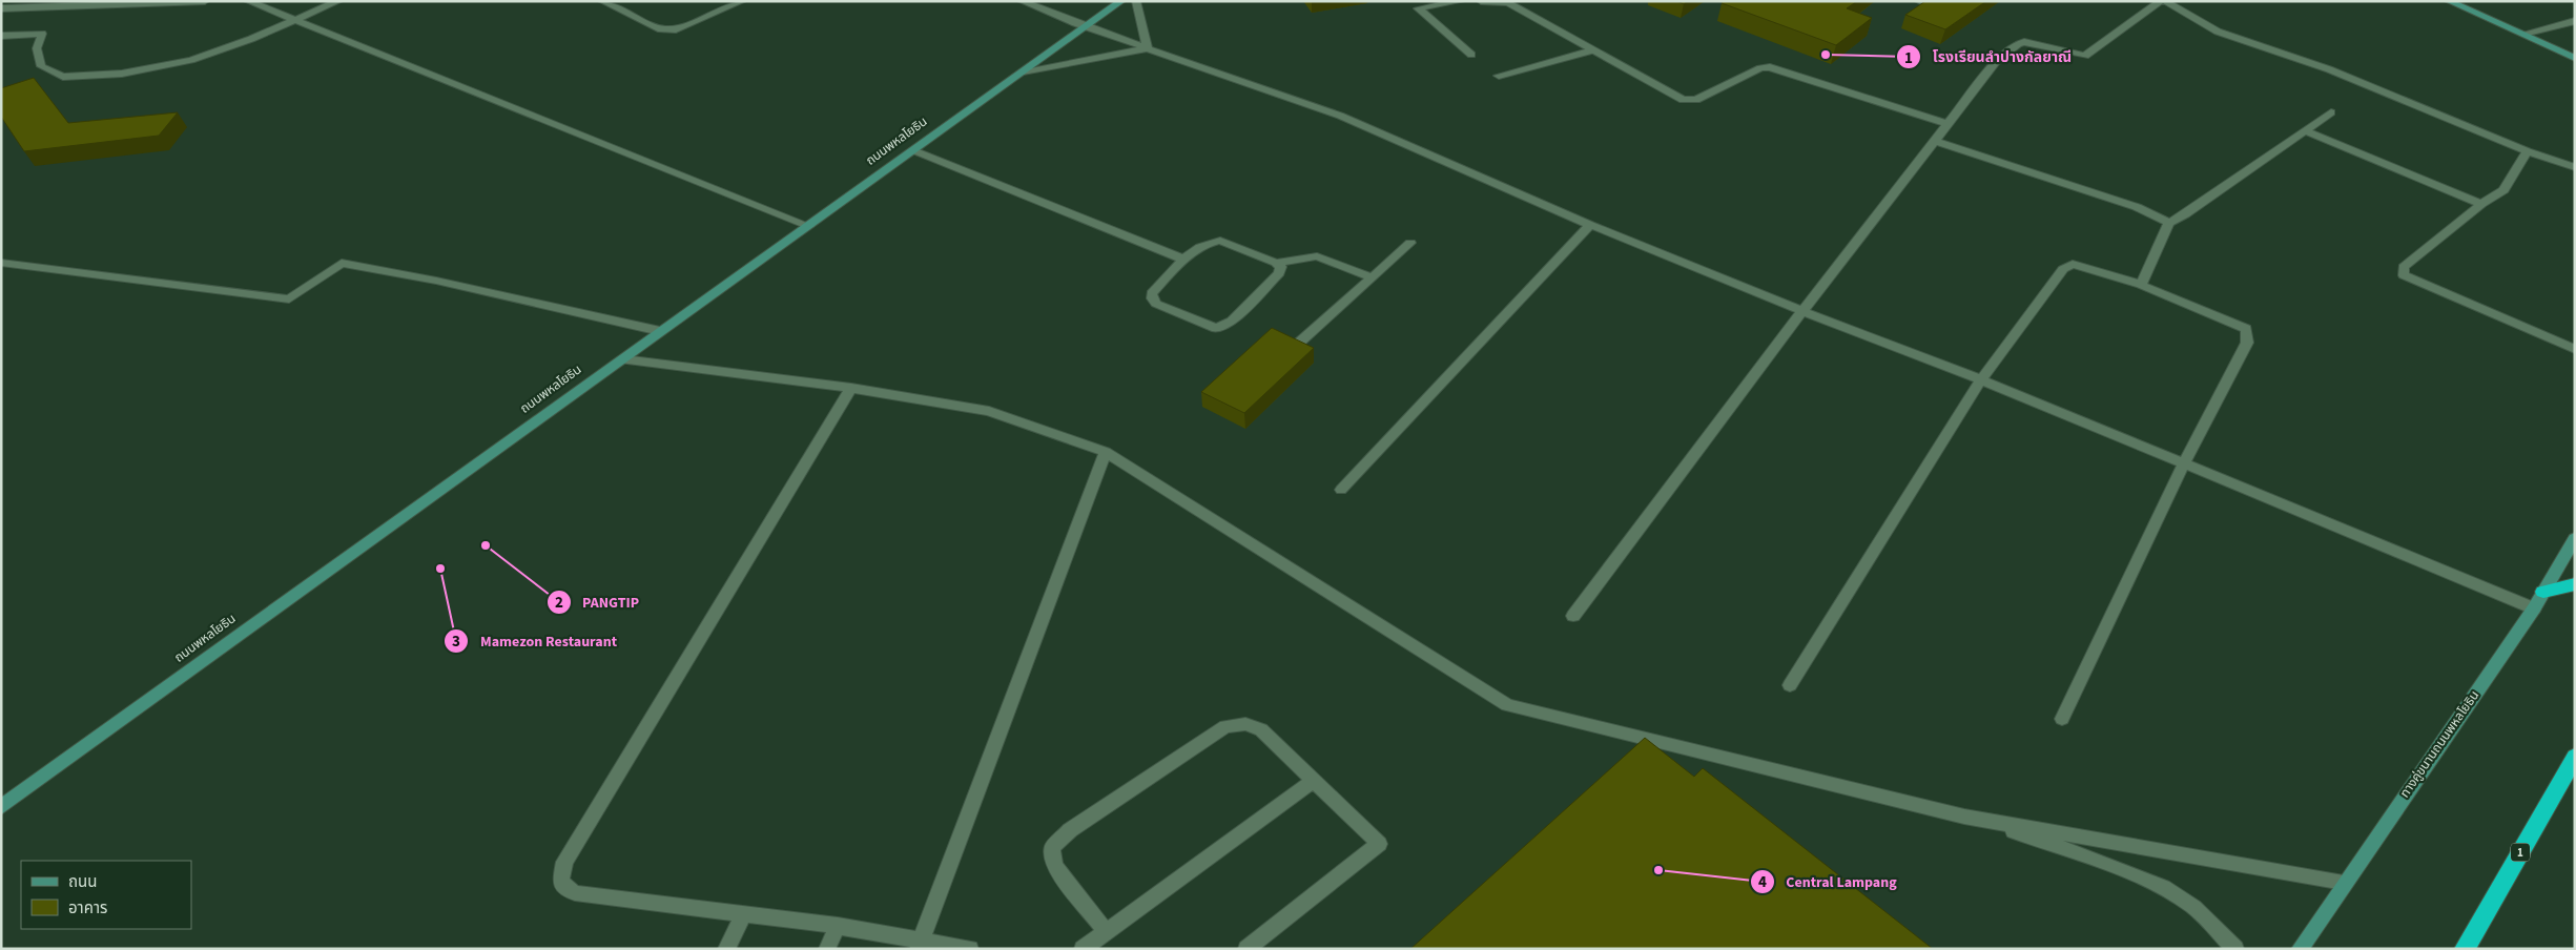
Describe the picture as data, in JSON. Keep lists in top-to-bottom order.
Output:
{
  "streets": {
    "highway": ["1"],
    "main road": ["ถนนพหลโยธิน", "ทางคู่ขนานถนนพหลโยธิน"]
  },
  "places": [
    "โรงเรียนลำปางกัลยาณี",
    "PANGTIP",
    "Mamezon Restaurant",
    "Central Lampang"
  ],
  "legend": ["ถนน", "อาคาร"]
}
